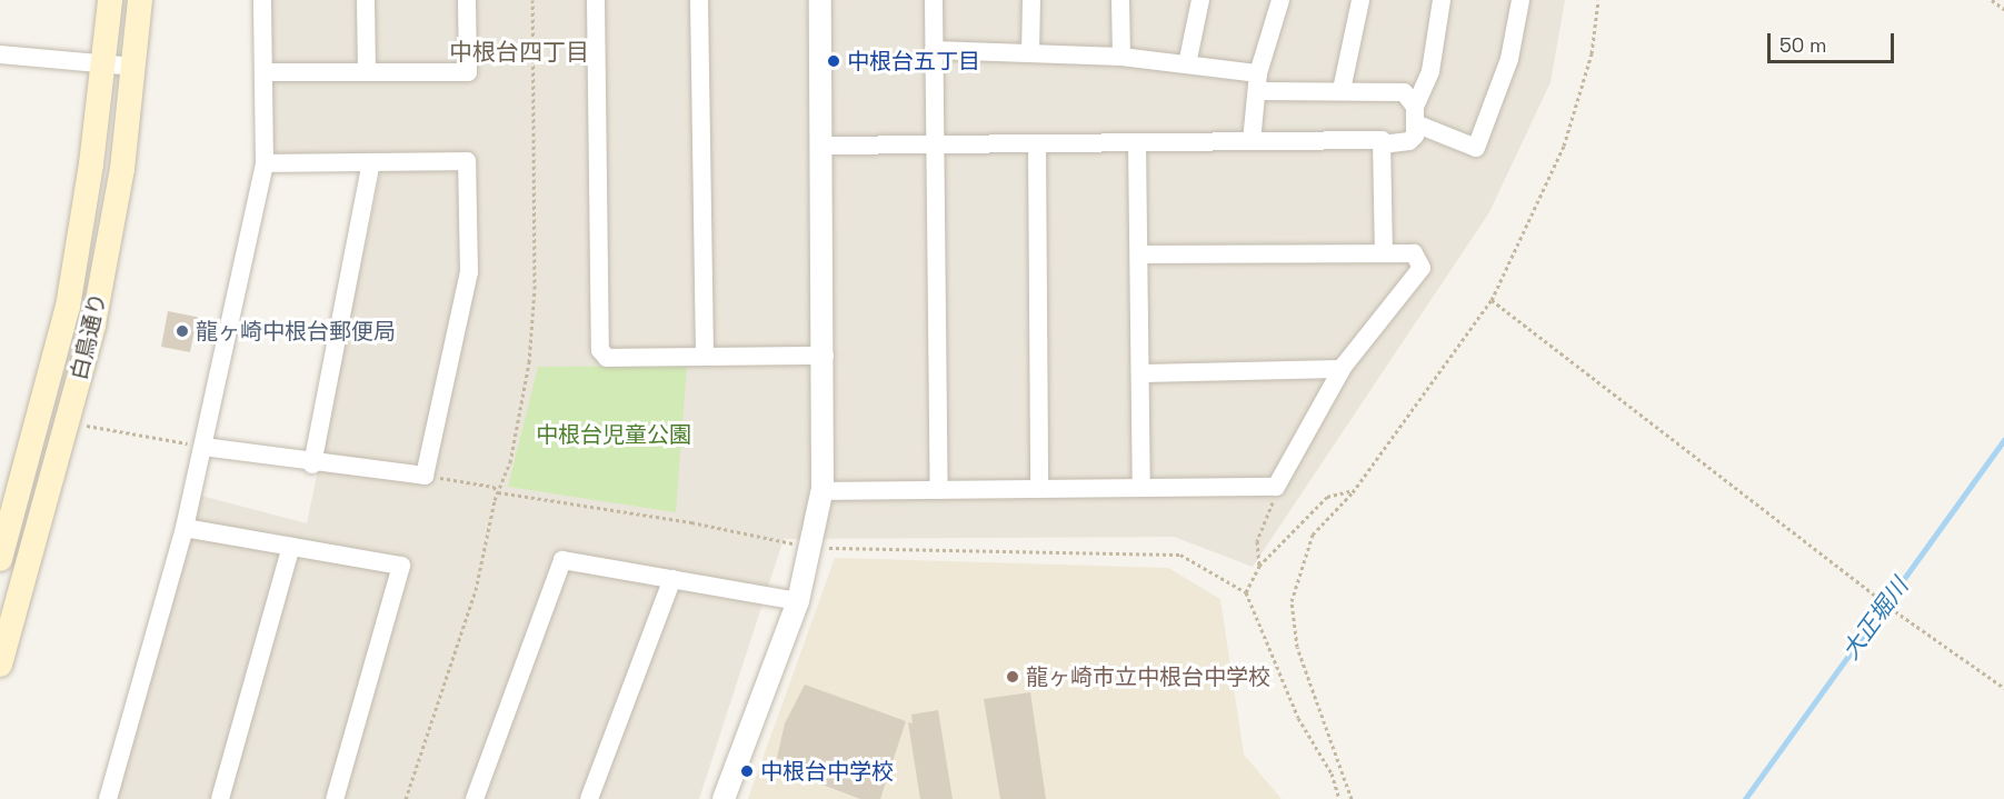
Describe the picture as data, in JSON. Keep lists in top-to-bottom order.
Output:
{
  "streets": {
    "main road": ["白鳥通り"]
  },
  "districts": ["中根台四丁目"],
  "water": ["大正堀川"],
  "parks": ["中根台児童公園"],
  "places": [
    "中根台五丁目",
    "龍ヶ崎中根台郵便局",
    "龍ヶ崎市立中根台中学校",
    "中根台中学校"
  ],
  "scale_bar": "50 m"
}
